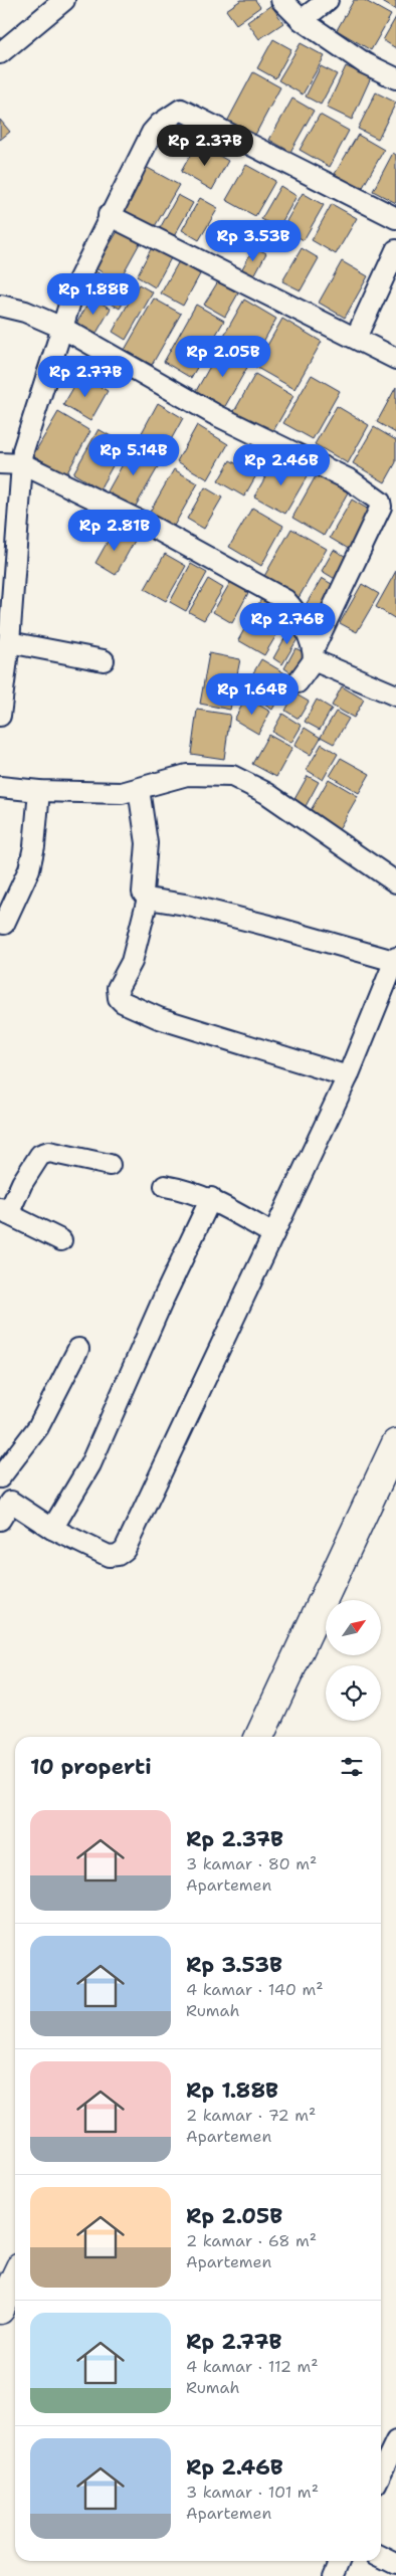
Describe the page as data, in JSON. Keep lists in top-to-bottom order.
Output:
{
  "north": "top right",
  "page": {
    "price": [
      "Rp 2.37B",
      "Rp 3.53B",
      "Rp 1.88B",
      "Rp 2.05B",
      "Rp 2.77B",
      "Rp 5.14B",
      "Rp 2.46B",
      "Rp 2.81B",
      "Rp 2.76B",
      "Rp 1.64B"
    ],
    "heading": "10 properti",
    "list": [
      {
        "name": "Rp 2.37B",
        "note": "3 kamar · 80 m² · Apartemen"
      },
      {
        "name": "Rp 3.53B",
        "note": "4 kamar · 140 m² · Rumah"
      },
      {
        "name": "Rp 1.88B",
        "note": "2 kamar · 72 m² · Apartemen"
      },
      {
        "name": "Rp 2.05B",
        "note": "2 kamar · 68 m² · Apartemen"
      },
      {
        "name": "Rp 2.77B",
        "note": "4 kamar · 112 m² · Rumah"
      },
      {
        "name": "Rp 2.46B",
        "note": "3 kamar · 101 m² · Apartemen"
      }
    ]
  }
}
